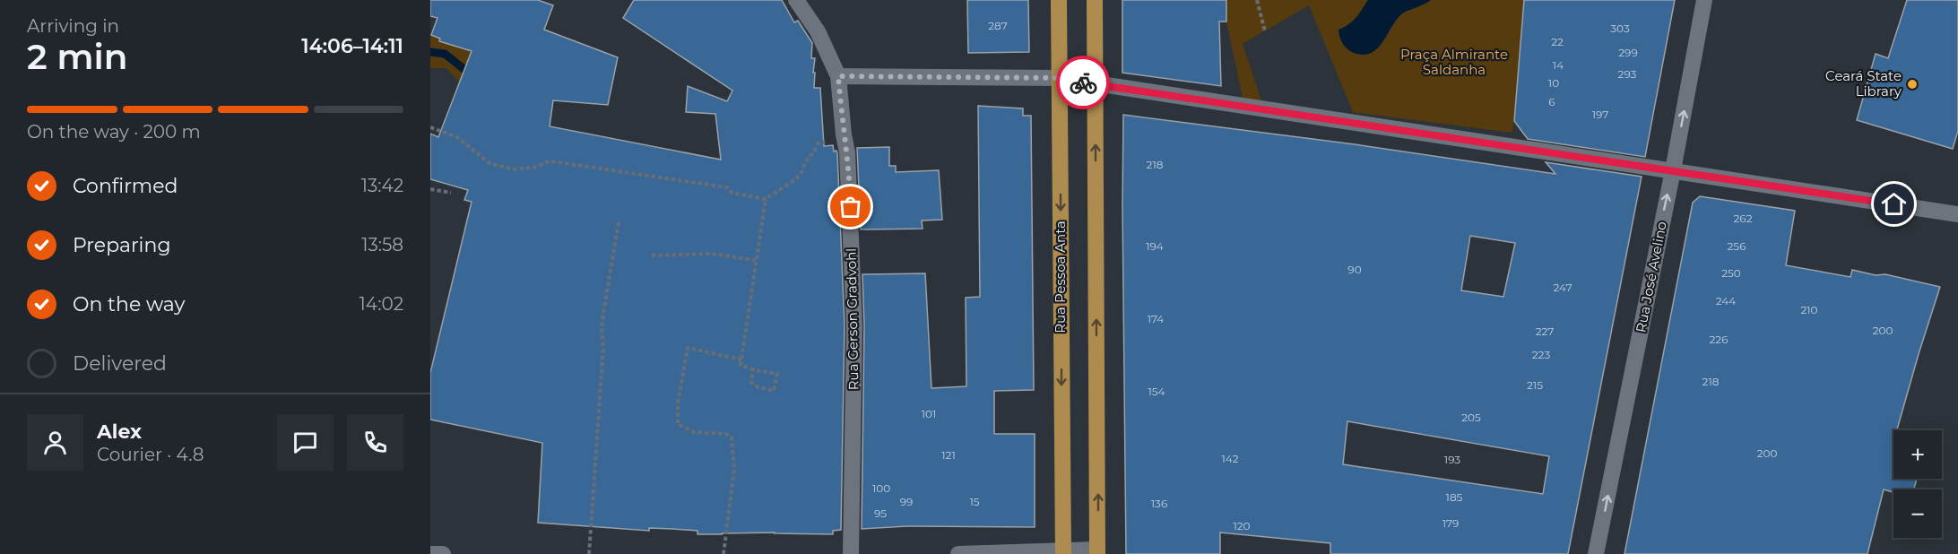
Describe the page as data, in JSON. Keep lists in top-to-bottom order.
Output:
{
  "streets": {
    "main road": ["Rua Pessoa Anta"],
    "street": ["Rua José Avelino", "Rua Gerson Gradvohl"]
  },
  "one_way": ["Rua José Avelino"],
  "parks": ["Praça Almirante Saldanha"],
  "places": ["Ceará State Library"],
  "house_numbers": [
    "287",
    "303",
    "22",
    "299",
    "14",
    "293",
    "10",
    "6",
    "197",
    "218",
    "262",
    "194",
    "256",
    "90",
    "250",
    "247",
    "244",
    "210",
    "174",
    "200",
    "227",
    "226",
    "223",
    "218",
    "215",
    "154",
    "101",
    "205",
    "200",
    "121",
    "142",
    "193",
    "100",
    "185",
    "99",
    "15",
    "136",
    "95",
    "179",
    "120"
  ],
  "page": {
    "heading": ["2 min", "Arriving in", "14:06–14:11"],
    "panel": ["Alex", "Courier · 4.8"],
    "bar": "On the way · 200 m",
    "list": [
      ["Confirmed", "13:42"],
      ["Preparing", "13:58"],
      ["On the way", "14:02"],
      "Delivered"
    ],
    "map_buttons": ["+", "−"]
  }
}
